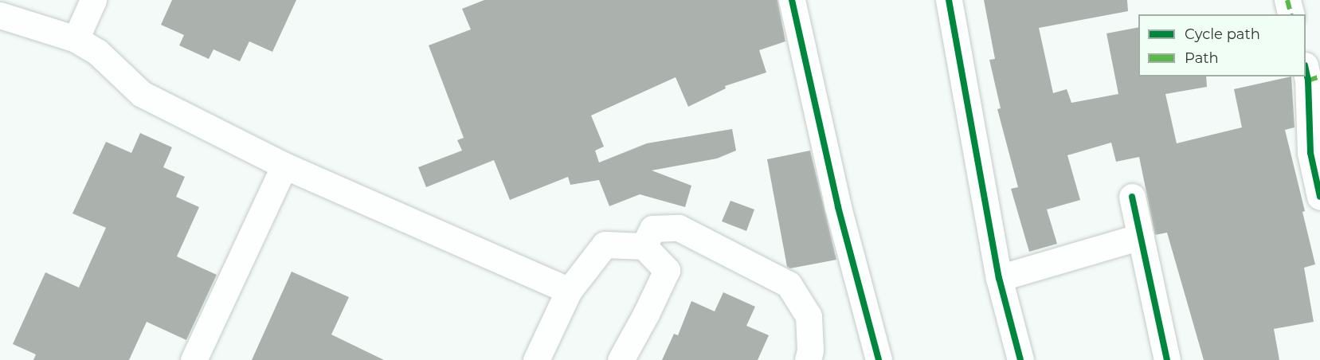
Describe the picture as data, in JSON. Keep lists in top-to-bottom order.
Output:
{
  "legend": ["Cycle path", "Path"]
}
